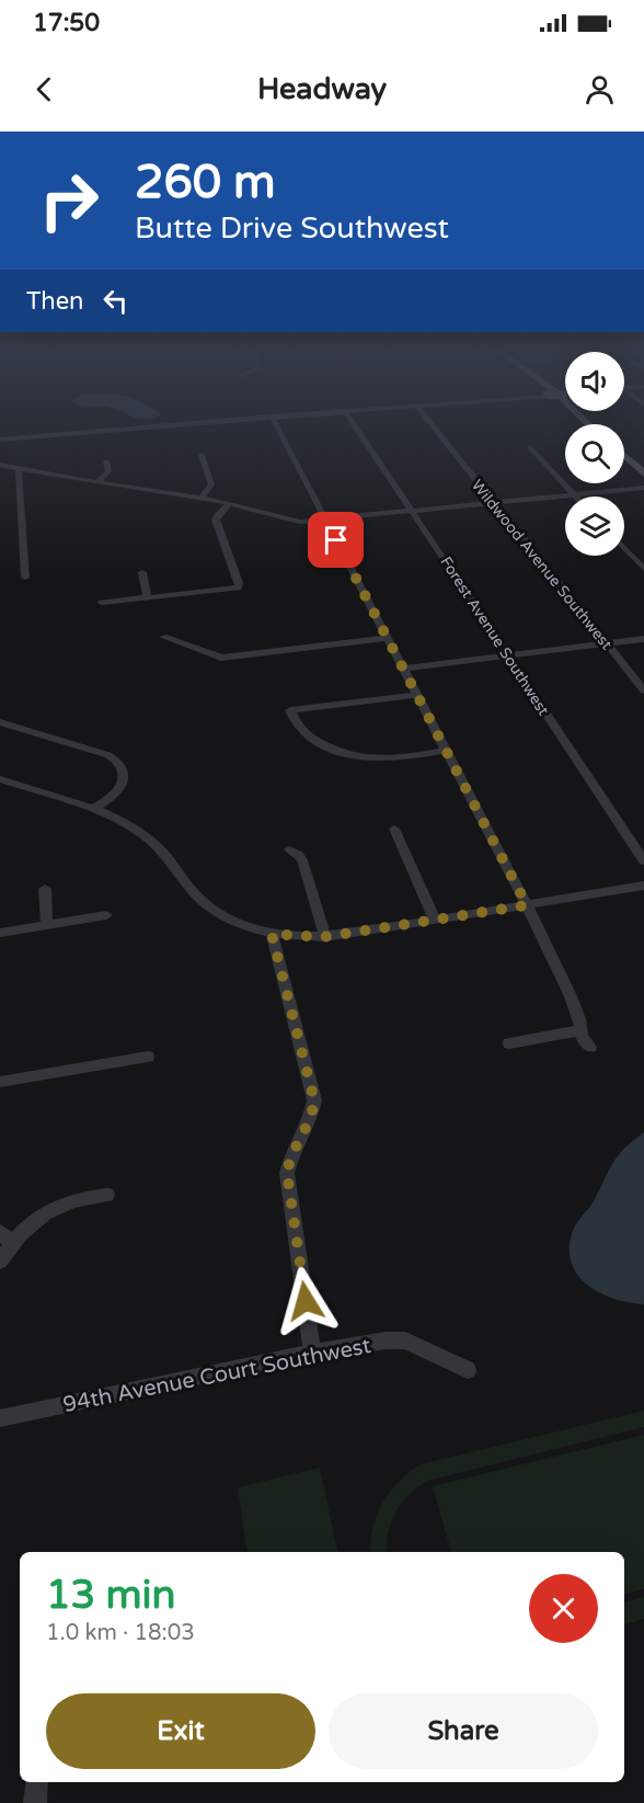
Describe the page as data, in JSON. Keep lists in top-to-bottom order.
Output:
{
  "streets": {
    "street": ["Wildwood Avenue Southwest", "Forest Avenue Southwest", "94th Avenue Court Southwest"]
  },
  "page": {
    "status": "17:50",
    "header": "Headway",
    "turn": ["260 m", "Butte Drive Southwest"],
    "then": "Then",
    "heading": ["13 min", "1.0 km · 18:03"],
    "buttons": ["Exit", "Share"]
  }
}
